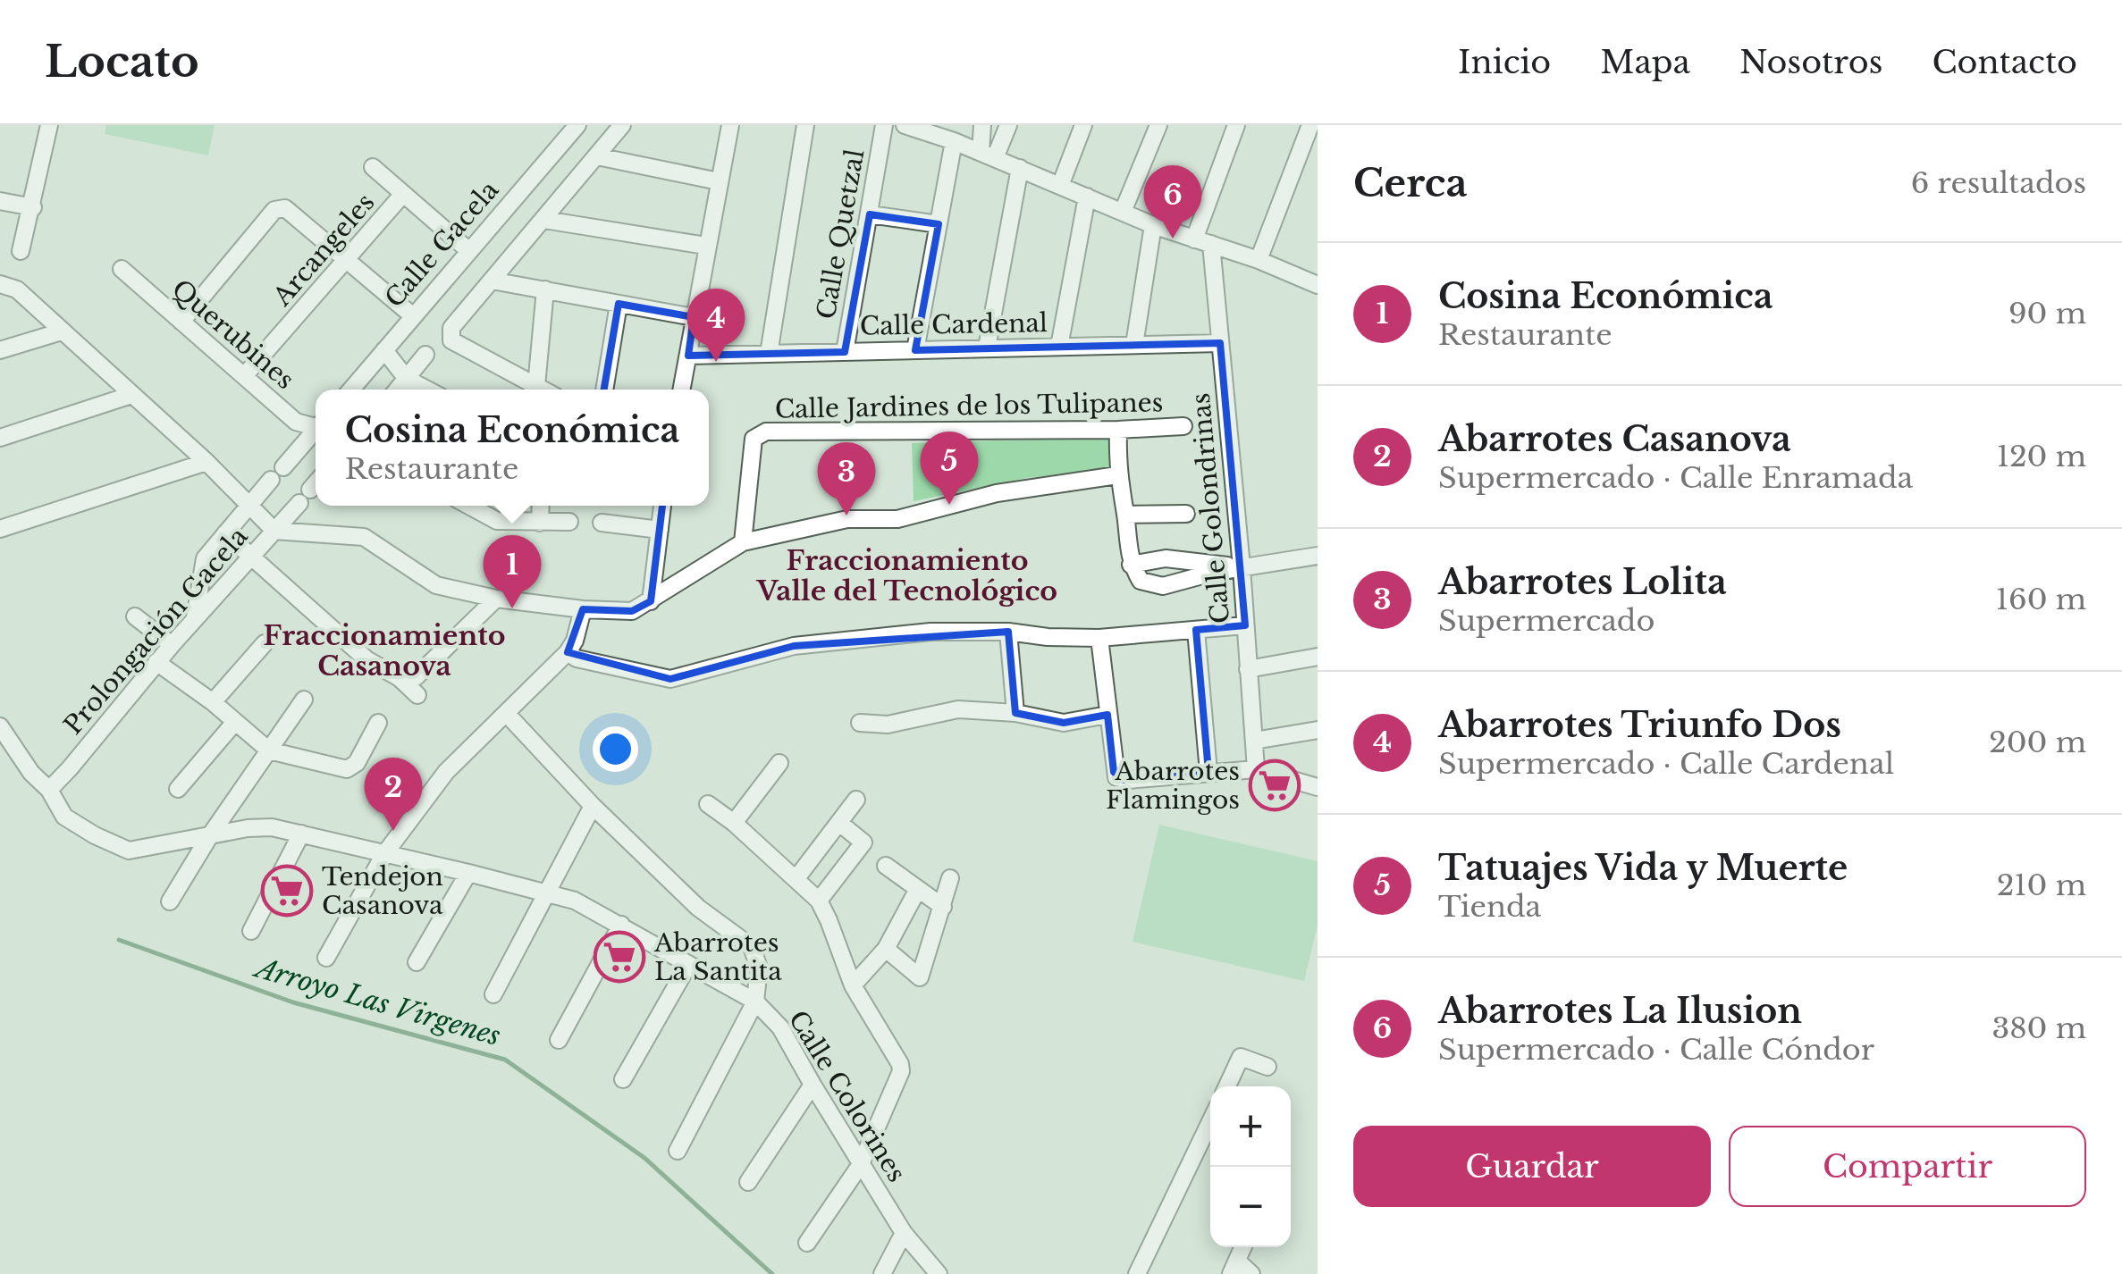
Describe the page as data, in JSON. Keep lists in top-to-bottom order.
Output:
{
  "streets": {
    "street": [
      "Calle Quetzal",
      "Calle Gacela",
      "Arcangeles",
      "Calle Cardenal",
      "Querubines",
      "Calle Jardines de los Tulipanes",
      "Calle Golondrinas",
      "Prolongación Gacela",
      "Calle Colorines"
    ]
  },
  "crossings": [
    ["Calle Quetzal", "Calle Cardenal"],
    ["Arcangeles", "Querubines"],
    ["Calle Cardenal", "Calle Golondrinas"],
    ["Prolongación Gacela", "Calle Colorines"]
  ],
  "districts": ["Fraccionamiento Valle del Tecnológico", "Fraccionamiento Casanova"],
  "water": ["Arroyo Las Virgenes"],
  "places": {
    "supermarket": ["Abarrotes Flamingos", "Tendejon Casanova", "Abarrotes La Santita"]
  },
  "page": {
    "header": "Locato",
    "nav": [
      "Inicio",
      "Mapa",
      "Nosotros",
      "Contacto"
    ],
    "heading": ["Cerca", "6 resultados"],
    "pins": [
      "6",
      "4",
      "5",
      "3",
      "1",
      "2"
    ],
    "list": [
      {
        "mark": "1",
        "name": "Cosina Económica",
        "note": "Restaurante",
        "value": "90 m"
      },
      {
        "mark": "2",
        "name": "Abarrotes Casanova",
        "note": "Supermercado · Calle Enramada",
        "value": "120 m"
      },
      {
        "mark": "3",
        "name": "Abarrotes Lolita",
        "note": "Supermercado",
        "value": "160 m"
      },
      {
        "mark": "4",
        "name": "Abarrotes Triunfo Dos",
        "note": "Supermercado · Calle Cardenal",
        "value": "200 m"
      },
      {
        "mark": "5",
        "name": "Tatuajes Vida y Muerte",
        "note": "Tienda",
        "value": "210 m"
      },
      {
        "mark": "6",
        "name": "Abarrotes La Ilusion",
        "note": "Supermercado · Calle Cóndor",
        "value": "380 m"
      }
    ],
    "popup": ["Cosina Económica", "Restaurante"],
    "map_buttons": ["+", "−"],
    "buttons": ["Guardar", "Compartir"]
  }
}
